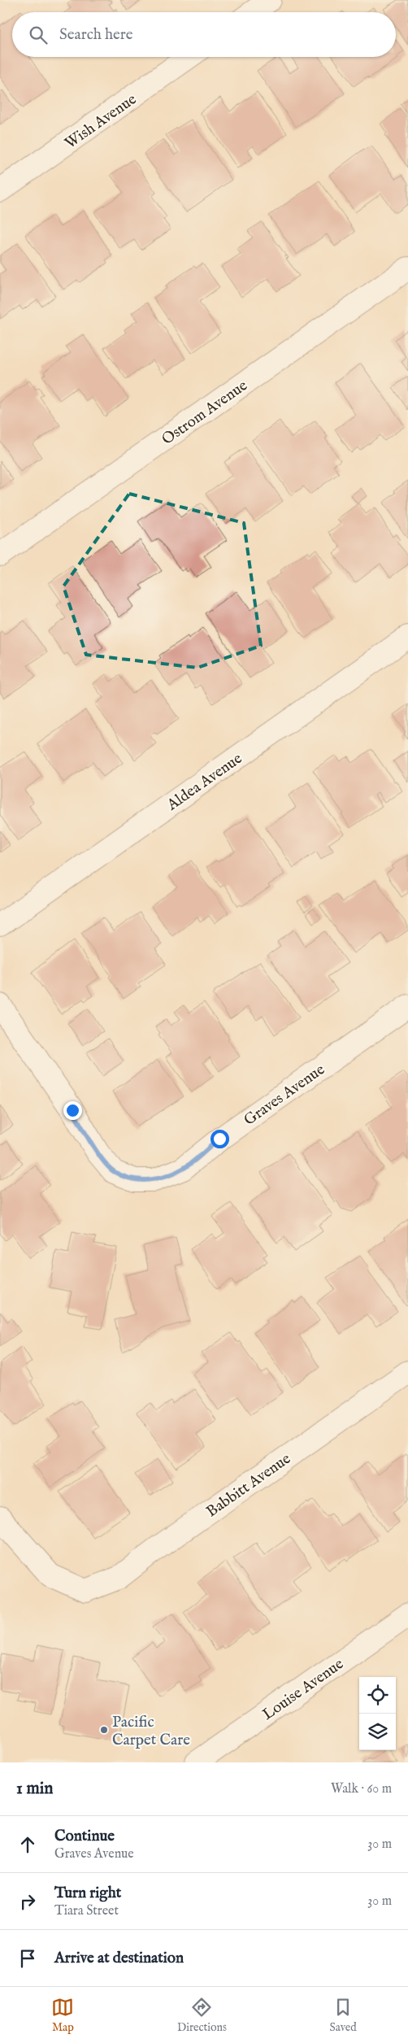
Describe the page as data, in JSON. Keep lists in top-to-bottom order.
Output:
{
  "streets": {
    "street": [
      "Wish Avenue",
      "Ostrom Avenue",
      "Aldea Avenue",
      "Graves Avenue",
      "Babbitt Avenue",
      "Louise Avenue"
    ]
  },
  "places": ["Pacific Carpet Care"],
  "page": {
    "search": "Search here",
    "heading": ["1 min", "Walk · 60 m"],
    "list": [
      ["Continue", "Graves Avenue", "30 m"],
      ["Turn right", "Tiara Street", "30 m"],
      "Arrive at destination"
    ],
    "nav": ["Map", "Directions", "Saved"]
  }
}
